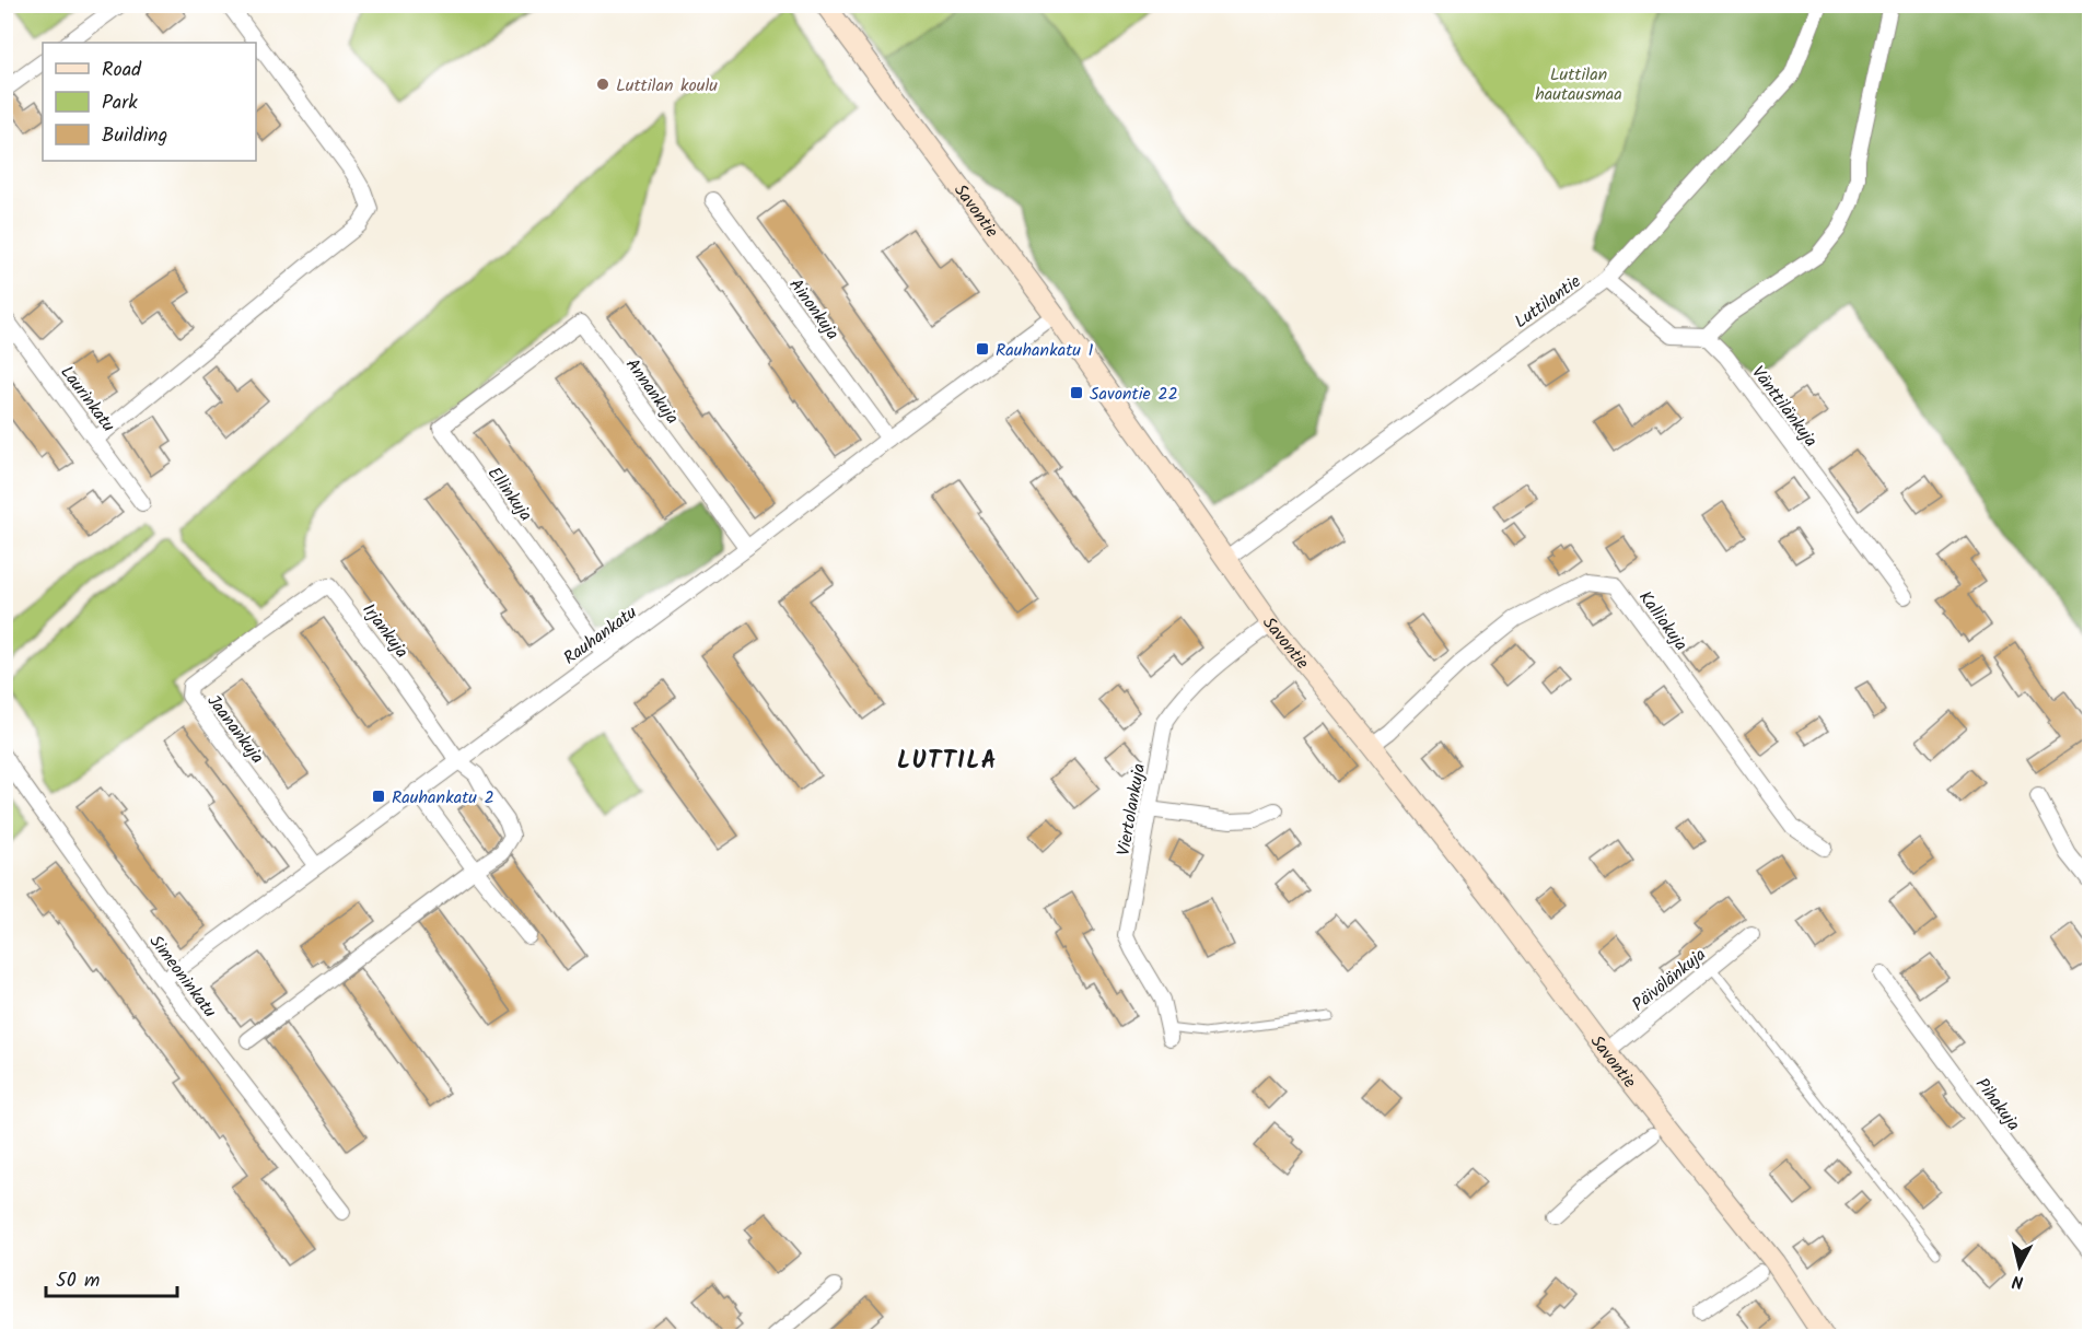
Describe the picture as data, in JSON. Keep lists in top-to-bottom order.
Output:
{
  "streets": {
    "street": [
      "Savontie",
      "Luttilantie",
      "Ainonkuja",
      "Annankuja",
      "Laurinkatu",
      "Vänttilänkuja",
      "Ellinkuja",
      "Kalliokuja",
      "Irjankuja",
      "Rauhankatu",
      "Jaanankuja",
      "Viertolankuja",
      "Simeoninkatu",
      "Päivölänkuja",
      "Pihakuja"
    ]
  },
  "crossings": [
    ["Savontie", "Luttilantie"],
    ["Savontie", "Kalliokuja"],
    ["Savontie", "Rauhankatu"],
    ["Savontie", "Viertolankuja"],
    ["Savontie", "Päivölänkuja"],
    ["Ainonkuja", "Rauhankatu"],
    ["Annankuja", "Ellinkuja"],
    ["Annankuja", "Rauhankatu"],
    ["Ellinkuja", "Rauhankatu"],
    ["Irjankuja", "Rauhankatu"],
    ["Irjankuja", "Jaanankuja"],
    ["Rauhankatu", "Jaanankuja"],
    ["Rauhankatu", "Simeoninkatu"]
  ],
  "districts": ["LUTTILA"],
  "parks": ["Luttilan hautausmaa"],
  "places": {
    "other": ["Luttilan koulu"],
    "transit": ["Rauhankatu 1", "Savontie 22", "Rauhankatu 2"]
  },
  "legend": ["Road", "Park", "Building"],
  "scale_bar": "50 m",
  "north": "bottom"
}
